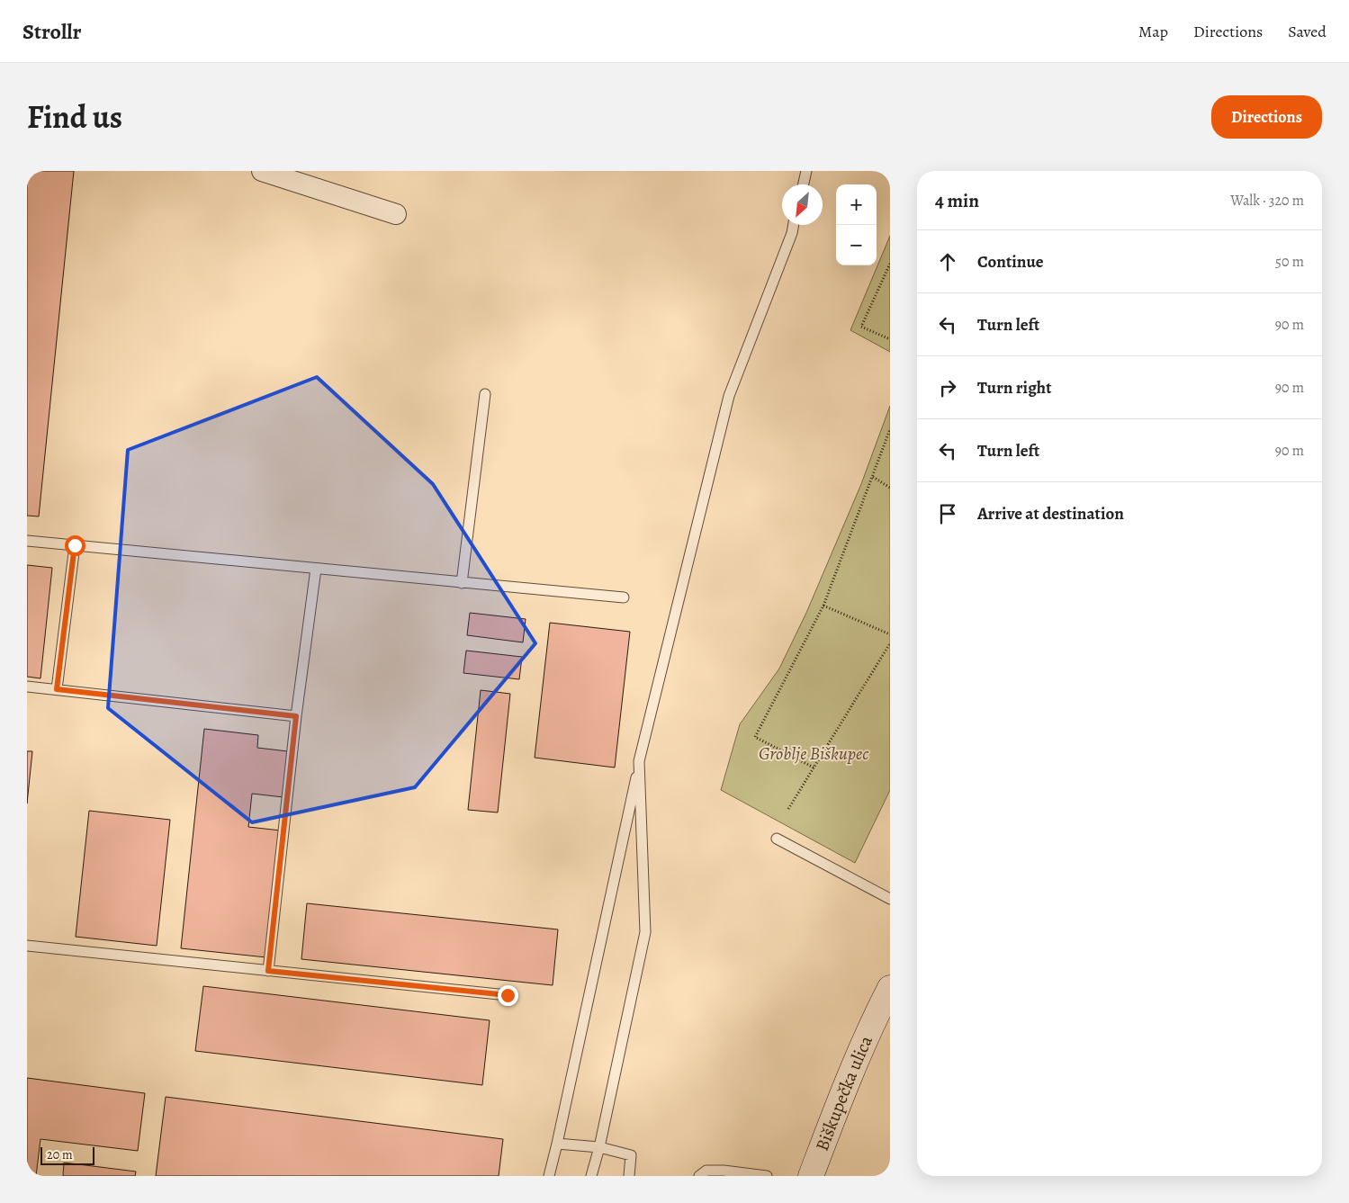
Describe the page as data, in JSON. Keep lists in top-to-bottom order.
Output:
{
  "streets": {
    "street": ["Biškupečka ulica"]
  },
  "parks": ["Groblje Biškupec"],
  "scale_bar": "20 m",
  "north": "bottom left",
  "page": {
    "header": "Strollr",
    "nav": ["Map", "Directions", "Saved"],
    "title": "Find us",
    "buttons": "Directions",
    "heading": ["4 min", "Walk · 320 m"],
    "map_buttons": ["+", "−"],
    "list": [
      ["Continue", "50 m"],
      ["Turn left", "90 m"],
      ["Turn right", "90 m"],
      ["Turn left", "90 m"],
      "Arrive at destination"
    ],
    "scale": "20 m"
  }
}
